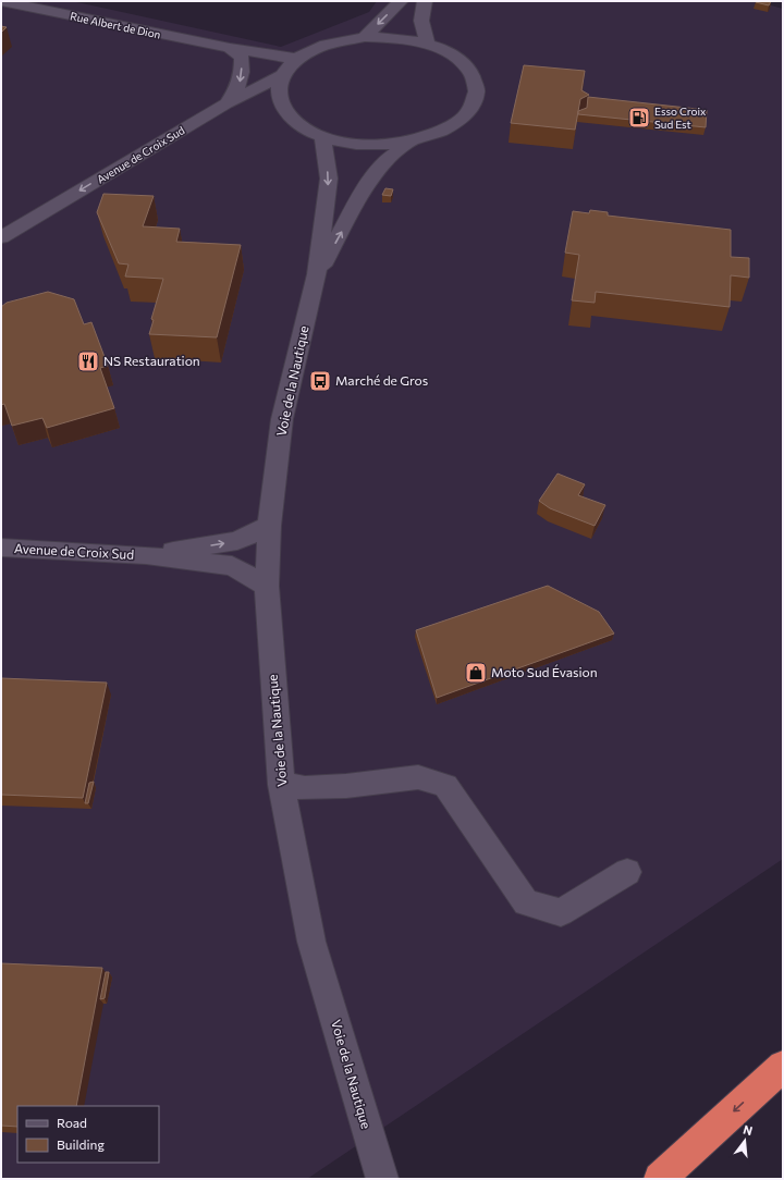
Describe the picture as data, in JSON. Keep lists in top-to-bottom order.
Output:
{
  "streets": {
    "street": ["Rue Albert de Dion", "Avenue de Croix Sud", "Voie de la Nautique"]
  },
  "crossings": [
    ["Avenue de Croix Sud", "Voie de la Nautique"]
  ],
  "places": {
    "fuel station": ["Esso Croix Sud Est"],
    "restaurant": ["NS Restauration"],
    "bus stop": ["Marché de Gros"],
    "shop": ["Moto Sud Évasion"]
  },
  "legend": ["Road", "Building"],
  "north": "top"
}
